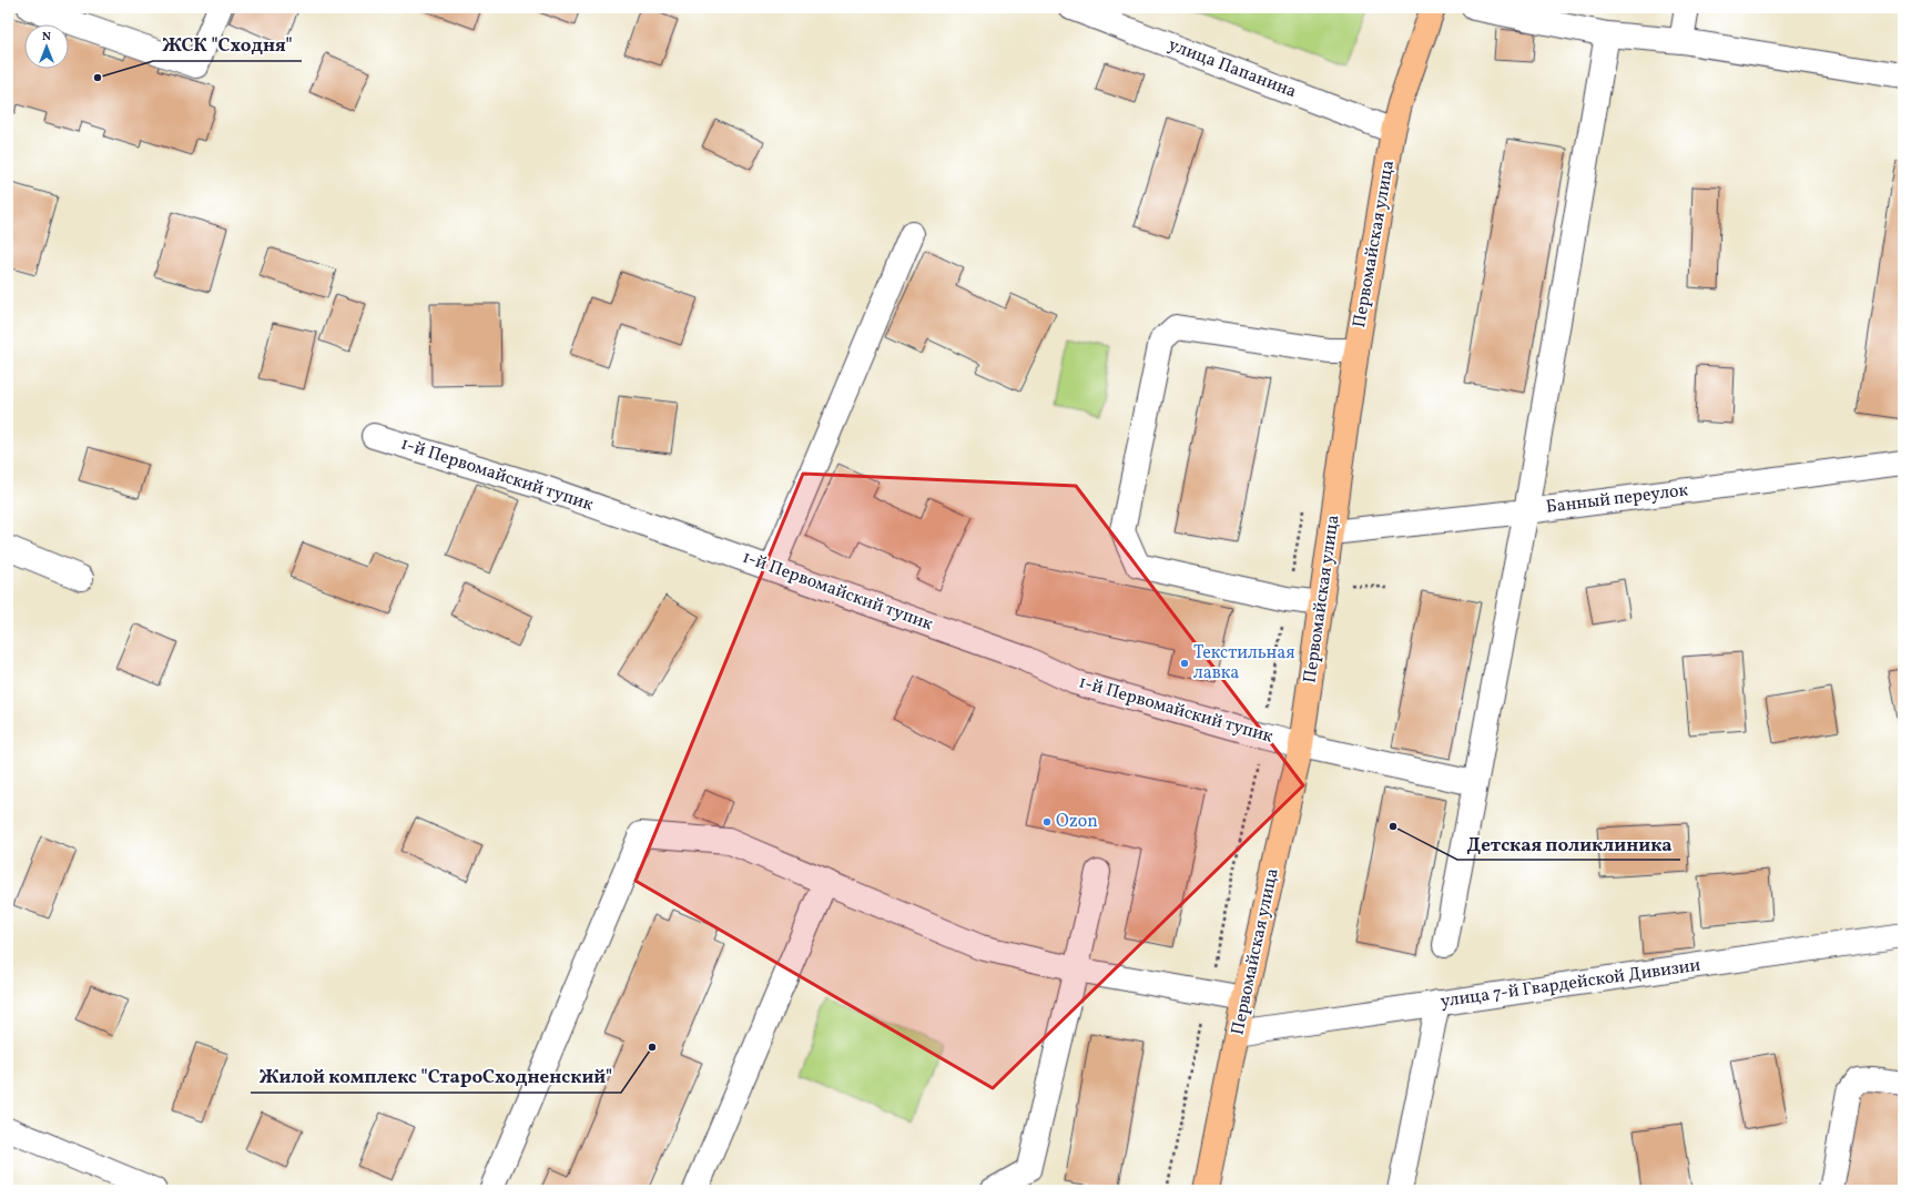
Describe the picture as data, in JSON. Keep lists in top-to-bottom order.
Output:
{
  "streets": {
    "main road": ["Первомайская улица"],
    "street": [
      "улица Папанина",
      "1-й Первомайский тупик",
      "Банный переулок",
      "улица 7-й Гвардейской Дивизии"
    ]
  },
  "crossings": [
    ["улица Папанина", "Первомайская улица"],
    ["Первомайская улица", "1-й Первомайский тупик"],
    ["Первомайская улица", "Банный переулок"],
    ["Первомайская улица", "улица 7-й Гвардейской Дивизии"]
  ],
  "places": [
    "ЖСК \"Сходня\"",
    "Текстильная лавка",
    "Ozon",
    "Детская поликлиника",
    "Жилой комплекс \"СтароСходненский\""
  ],
  "north": "top"
}
